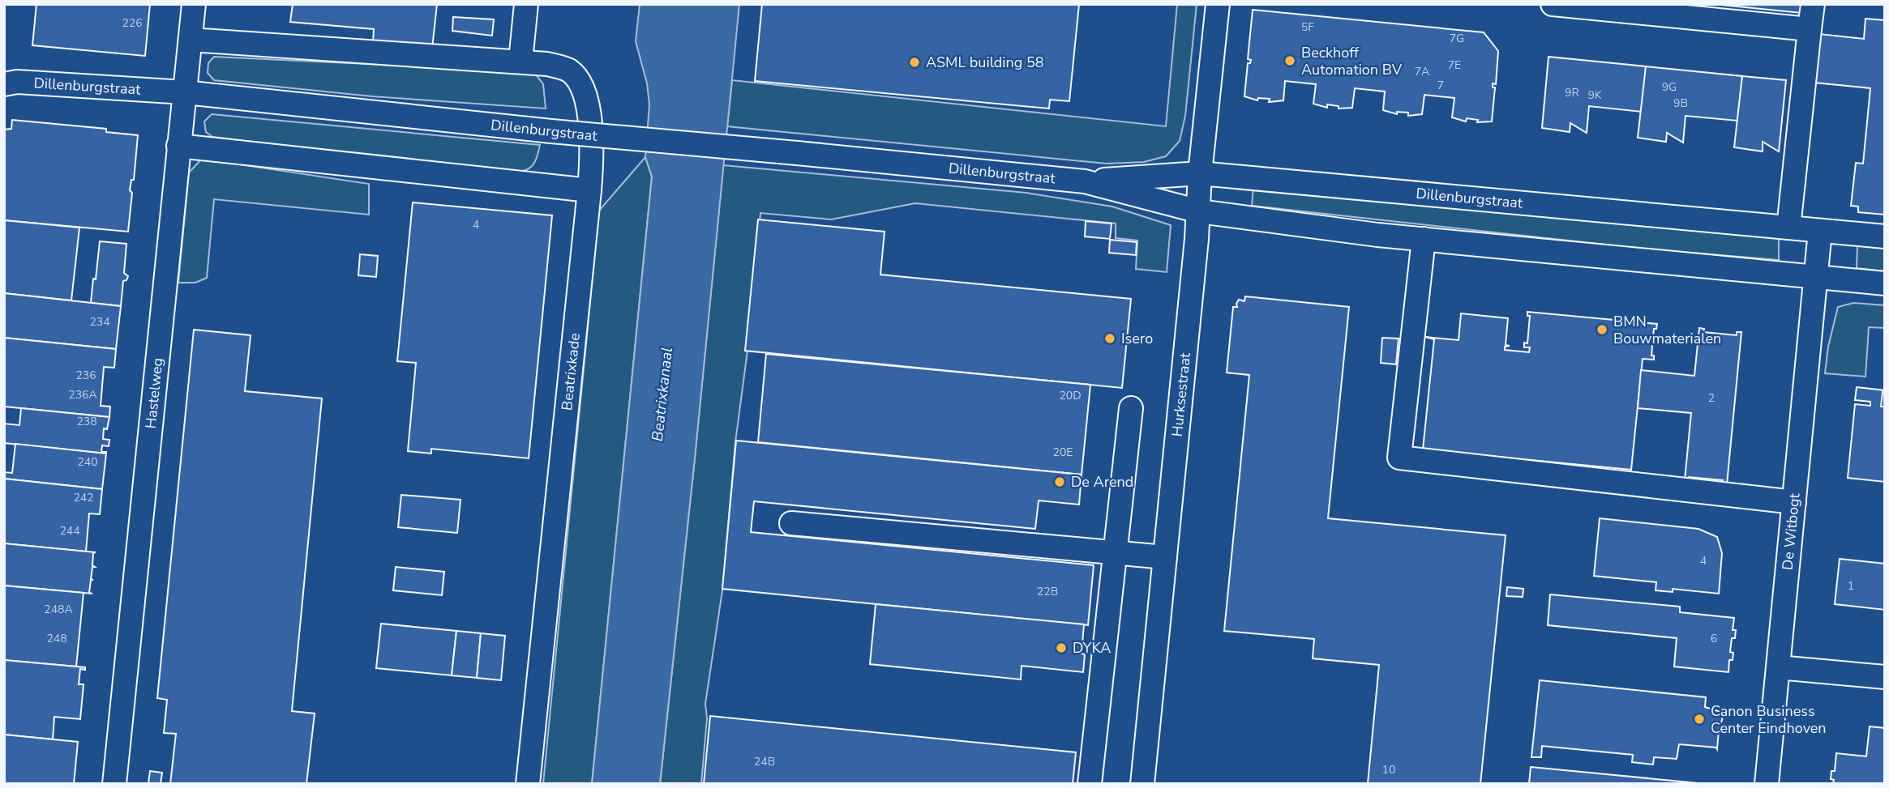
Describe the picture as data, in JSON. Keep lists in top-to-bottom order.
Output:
{
  "streets": {
    "street": [
      "Dillenburgstraat",
      "Beatrixkade",
      "Hastelweg",
      "Hurksestraat",
      "De Witbogt"
    ]
  },
  "crossings": [
    ["Dillenburgstraat", "Hastelweg"],
    ["Dillenburgstraat", "Hurksestraat"],
    ["Dillenburgstraat", "De Witbogt"]
  ],
  "water": ["Beatrixkanaal"],
  "places": [
    "Beckhoff Automation BV",
    "ASML building 58",
    "BMN Bouwmaterialen",
    "Isero",
    "De Arend",
    "DYKA",
    "Canon Business Center Eindhoven"
  ],
  "house_numbers": [
    "226",
    "5F",
    "7G",
    "7E",
    "7A",
    "7",
    "9G",
    "9R",
    "9K",
    "9B",
    "4",
    "234",
    "236",
    "236A",
    "20D",
    "2",
    "238",
    "20E",
    "240",
    "242",
    "244",
    "4",
    "1",
    "22B",
    "248A",
    "248",
    "6",
    "24B",
    "10"
  ]
}
